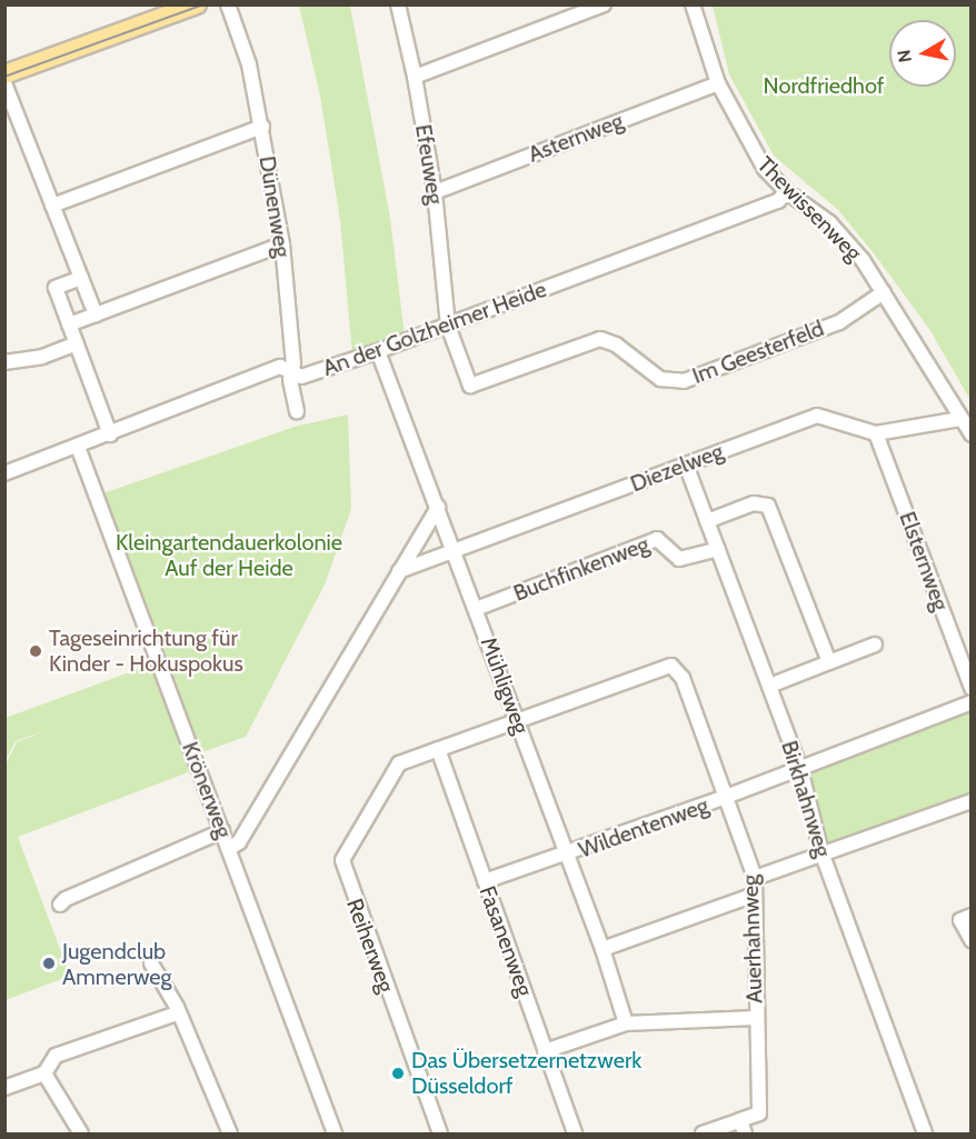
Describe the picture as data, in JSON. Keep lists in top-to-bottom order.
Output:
{
  "streets": {
    "street": [
      "Asternweg",
      "Efeuweg",
      "Dünenweg",
      "Thewissenweg",
      "An der Golzheimer Heide",
      "Im Geesterfeld",
      "Diezelweg",
      "Elsternweg",
      "Buchfinkenweg",
      "Mühligweg",
      "Krönerweg",
      "Birkhahnweg",
      "Wildentenweg",
      "Auerhahnweg",
      "Fasanenweg",
      "Reiherweg"
    ]
  },
  "crossings": [
    ["Asternweg", "Efeuweg"],
    ["Asternweg", "Thewissenweg"],
    ["Efeuweg", "An der Golzheimer Heide"],
    ["Efeuweg", "Im Geesterfeld"],
    ["Dünenweg", "An der Golzheimer Heide"],
    ["Thewissenweg", "An der Golzheimer Heide"],
    ["Thewissenweg", "Im Geesterfeld"],
    ["Thewissenweg", "Diezelweg"],
    ["An der Golzheimer Heide", "Im Geesterfeld"],
    ["An der Golzheimer Heide", "Mühligweg"],
    ["An der Golzheimer Heide", "Krönerweg"],
    ["Diezelweg", "Elsternweg"],
    ["Diezelweg", "Mühligweg"],
    ["Diezelweg", "Birkhahnweg"],
    ["Buchfinkenweg", "Mühligweg"],
    ["Buchfinkenweg", "Birkhahnweg"],
    ["Mühligweg", "Wildentenweg"],
    ["Mühligweg", "Auerhahnweg"],
    ["Birkhahnweg", "Wildentenweg"],
    ["Wildentenweg", "Auerhahnweg"],
    ["Wildentenweg", "Fasanenweg"],
    ["Fasanenweg", "Reiherweg"]
  ],
  "parks": ["Nordfriedhof", "Kleingartendauerkolonie Auf der Heide"],
  "places": ["Tageseinrichtung für Kinder - Hokuspokus", "Jugendclub Ammerweg", "Das Übersetzernetzwerk Düsseldorf"],
  "north": "left"
}
